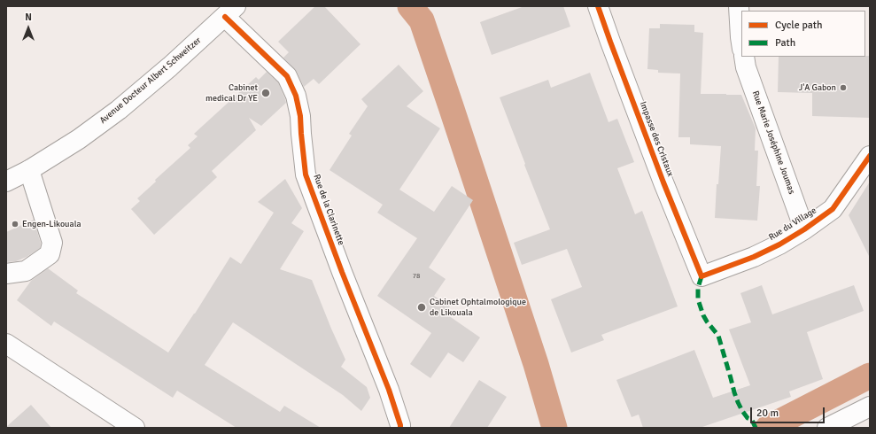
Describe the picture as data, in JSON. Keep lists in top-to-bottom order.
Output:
{
  "streets": {
    "street": [
      "Avenue Docteur Albert Schweitzer",
      "Impasse des Cristaux",
      "Rue Marie Joséphine Joumas",
      "Rue de la Clarinette",
      "Rue du Village"
    ]
  },
  "crossings": [
    ["Avenue Docteur Albert Schweitzer", "Rue de la Clarinette"],
    ["Impasse des Cristaux", "Rue du Village"],
    ["Rue Marie Joséphine Joumas", "Rue du Village"]
  ],
  "places": [
    "J'A Gabon",
    "Cabinet medical Dr YE",
    "Engen-Likouala",
    "Cabinet Ophtalmologique de Likouala"
  ],
  "house_numbers": ["78"],
  "legend": ["Cycle path", "Path"],
  "scale_bar": "20 m",
  "north": "top"
}
